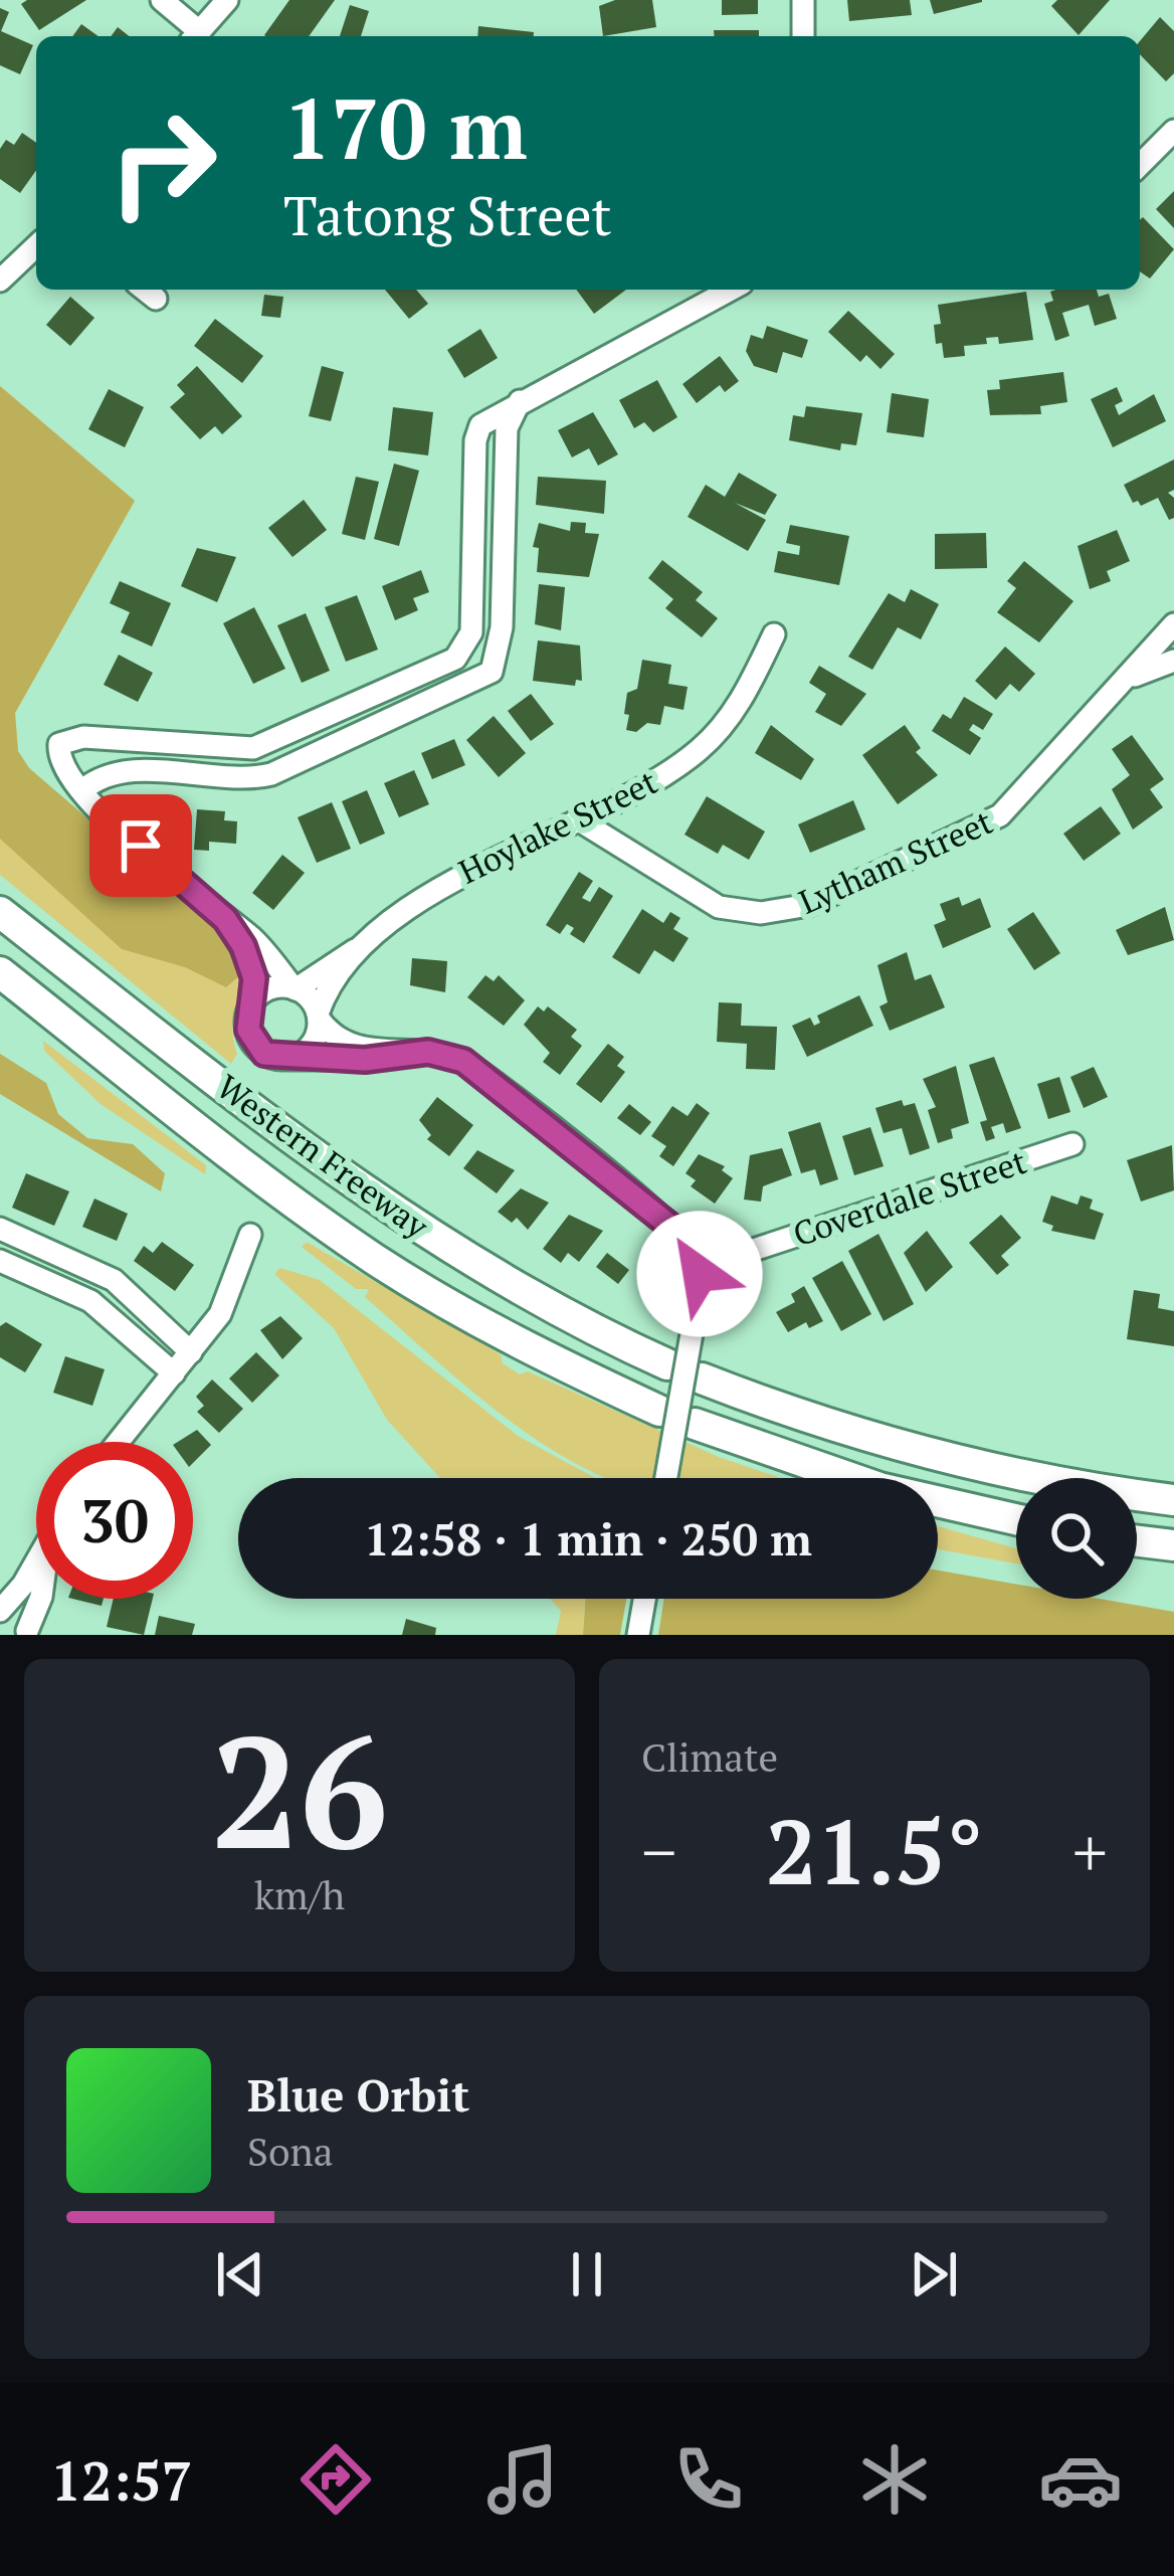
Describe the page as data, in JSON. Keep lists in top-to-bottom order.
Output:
{
  "streets": {
    "highway": ["Western Freeway"],
    "street": ["Hoylake Street", "Lytham Street", "Coverdale Street"]
  },
  "crossings": [
    ["Hoylake Street", "Lytham Street"]
  ],
  "page": {
    "turn": ["170 m", "Tatong Street"],
    "limit": "30",
    "trip": "12:58 · 1 min · 250 m",
    "tile": [
      ["26", "km/h"],
      "Climate"
    ],
    "heat": ["−", "21.5°", "+"],
    "song": ["Blue Orbit", "Sona"],
    "tabs": "12:57"
  }
}
